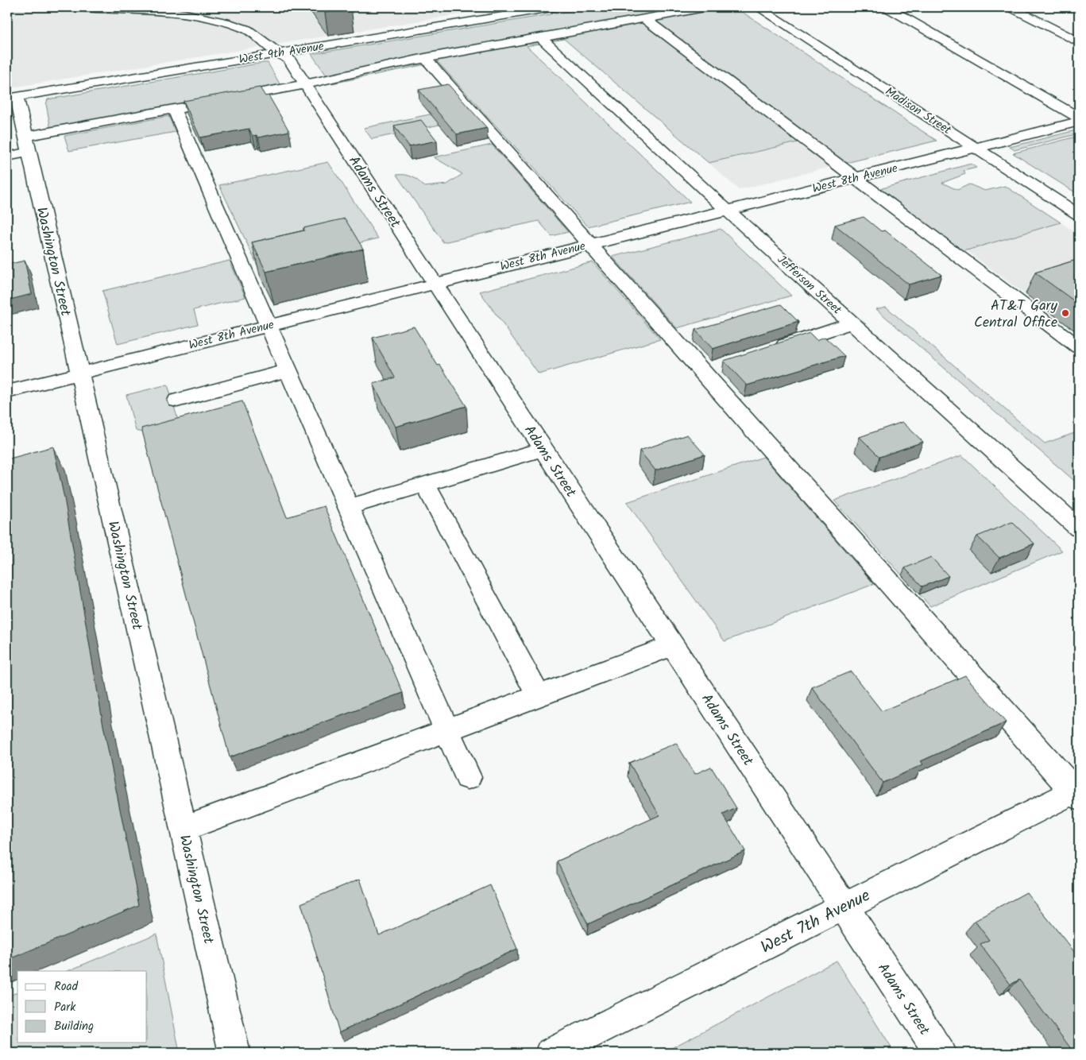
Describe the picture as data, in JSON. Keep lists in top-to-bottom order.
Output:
{
  "streets": {
    "street": [
      "West 9th Avenue",
      "Madison Street",
      "West 8th Avenue",
      "Adams Street",
      "Washington Street",
      "Jefferson Street",
      "West 7th Avenue"
    ]
  },
  "crossings": [
    ["West 9th Avenue", "Adams Street"],
    ["West 9th Avenue", "Washington Street"],
    ["Madison Street", "West 8th Avenue"],
    ["West 8th Avenue", "Adams Street"],
    ["West 8th Avenue", "Washington Street"],
    ["West 8th Avenue", "Jefferson Street"],
    ["Adams Street", "West 7th Avenue"]
  ],
  "places": ["AT&T Gary Central Office"],
  "legend": ["Road", "Park", "Building"]
}
